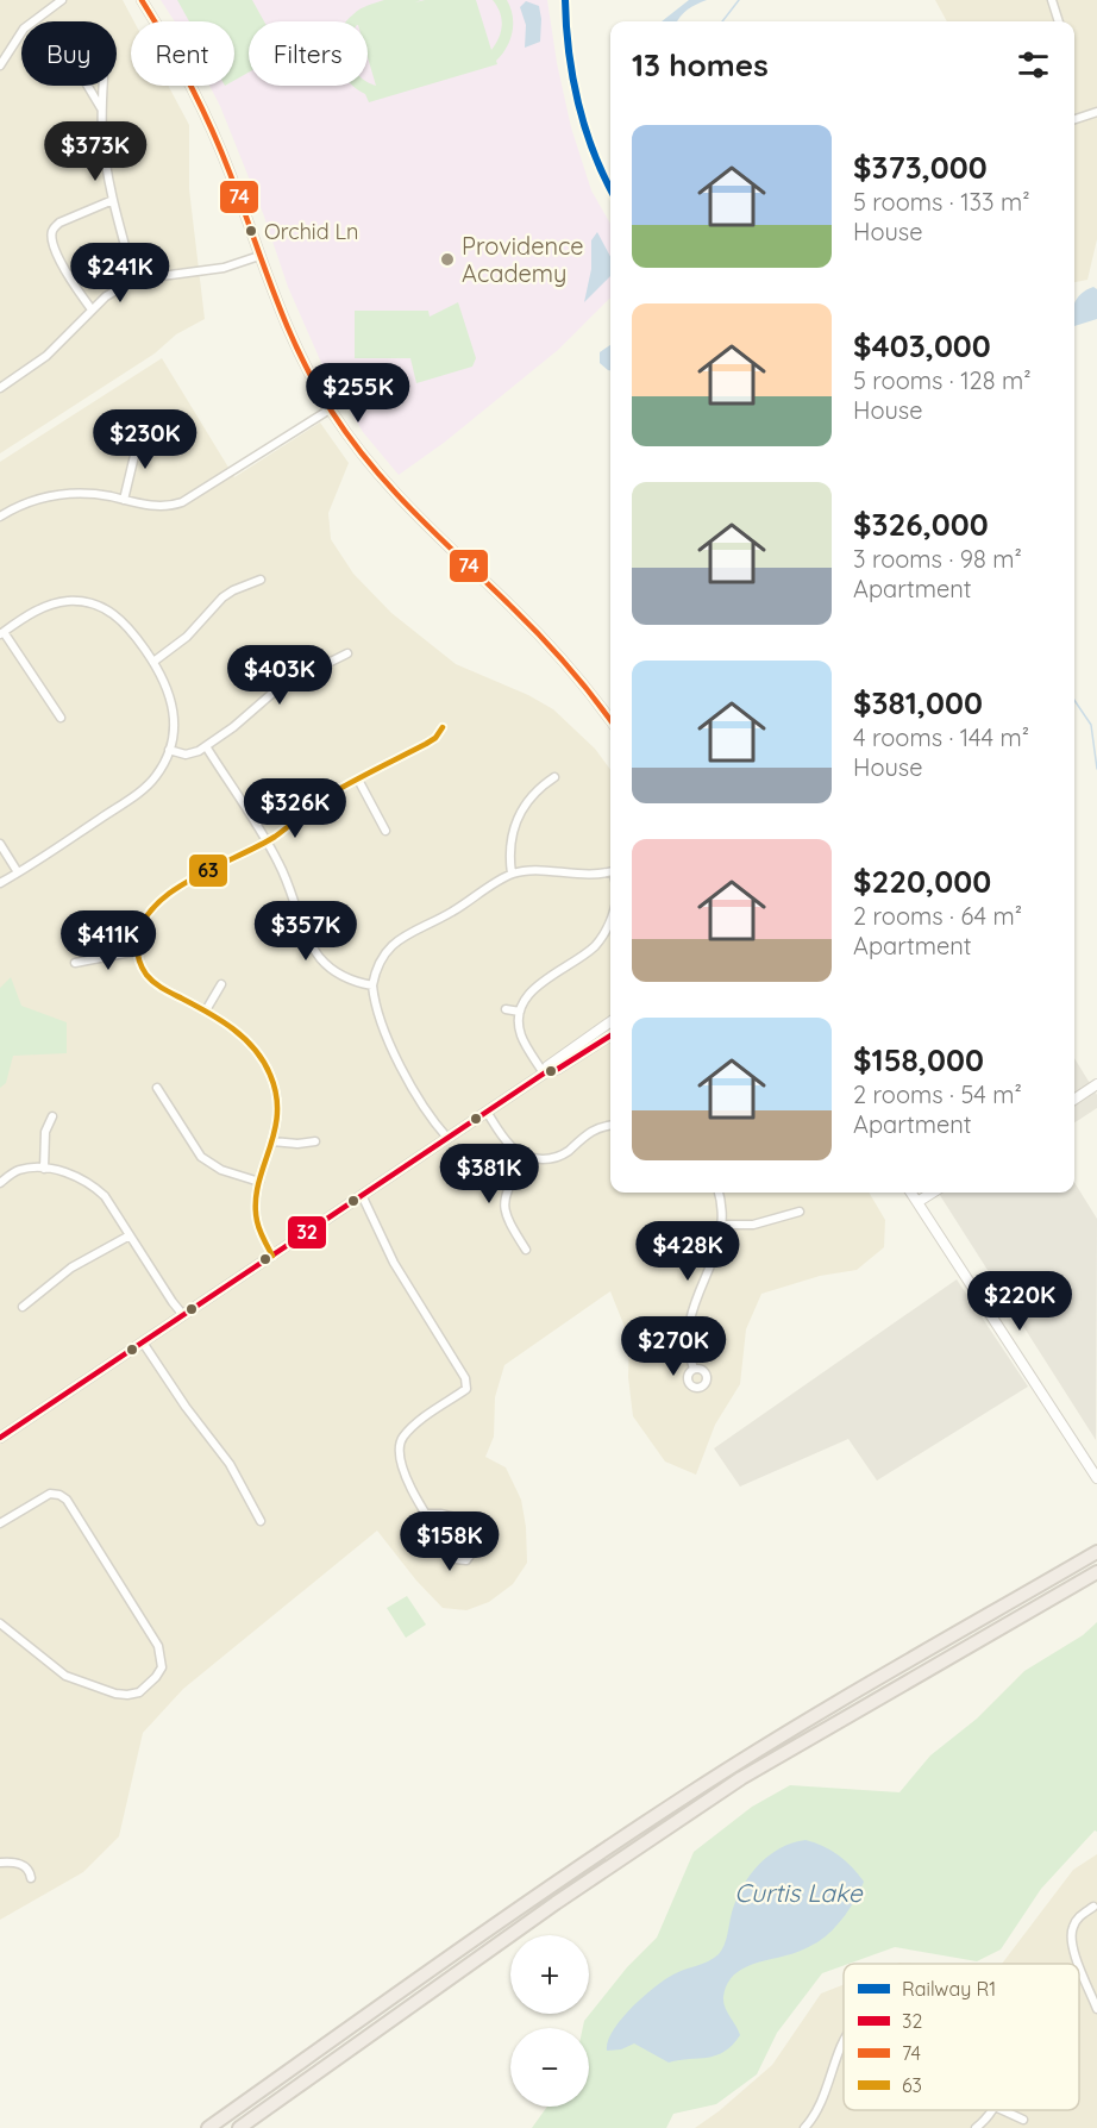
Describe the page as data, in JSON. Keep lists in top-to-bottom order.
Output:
{
  "water": ["Curtis Lake"],
  "places": ["Orchid Ln", "Providence Academy"],
  "lines": [
    "rail line R1",
    "transit line 74",
    "transit line 63",
    "transit line 32"
  ],
  "legend": [
    "Railway R1",
    "32",
    "74",
    "63"
  ],
  "page": {
    "chip": ["Buy", "Rent", "Filters"],
    "heading": "13 homes",
    "list": [
      {
        "name": "$373,000",
        "note": "5 rooms · 133 m² · House"
      },
      {
        "name": "$403,000",
        "note": "5 rooms · 128 m² · House"
      },
      {
        "name": "$326,000",
        "note": "3 rooms · 98 m² · Apartment"
      },
      {
        "name": "$381,000",
        "note": "4 rooms · 144 m² · House"
      },
      {
        "name": "$220,000",
        "note": "2 rooms · 64 m² · Apartment"
      },
      {
        "name": "$158,000",
        "note": "2 rooms · 54 m² · Apartment"
      }
    ],
    "price": [
      "$373K",
      "$241K",
      "$255K",
      "$230K",
      "$403K",
      "$326K",
      "$357K",
      "$411K",
      "$381K",
      "$428K",
      "$220K",
      "$270K",
      "$158K"
    ],
    "map_buttons": ["+", "−"]
  }
}
